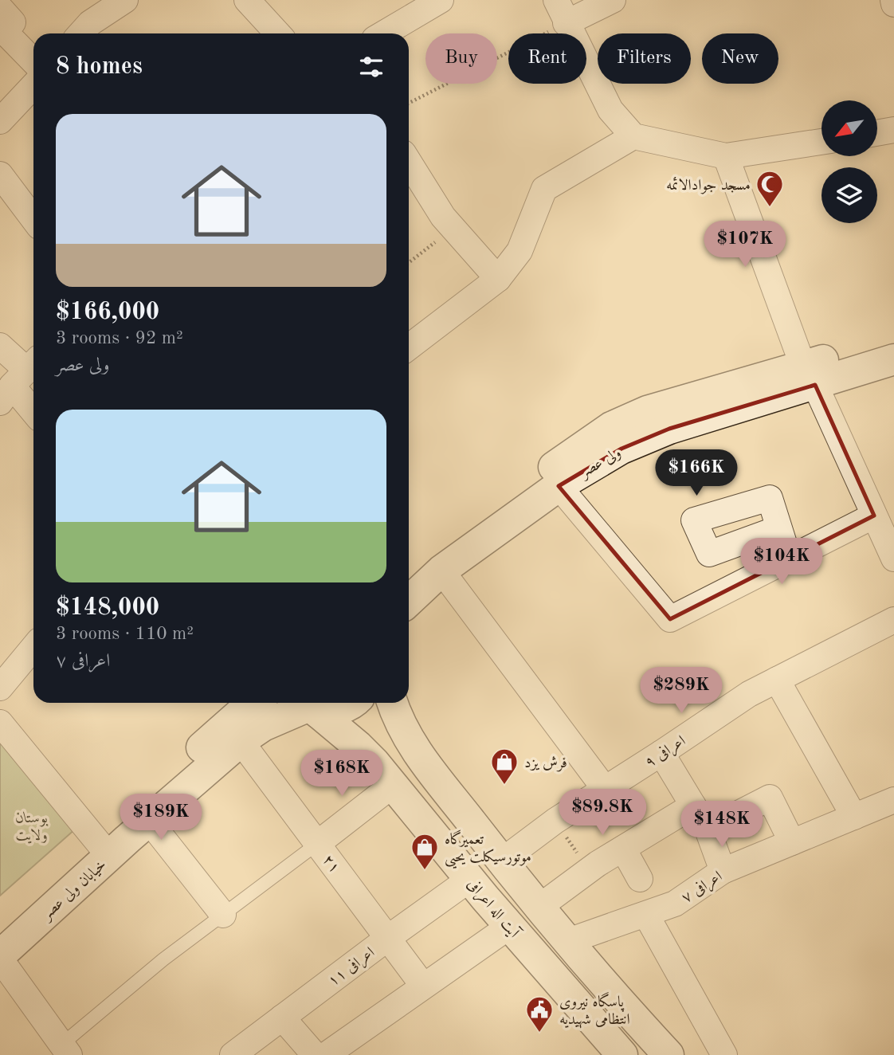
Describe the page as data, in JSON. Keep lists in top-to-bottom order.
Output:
{
  "streets": {
    "main road": ["ولی عصر", "خیابان ولی عصر", "آیت اله اعرافی"],
    "street": [
      "اعرافی ۹",
      "۲۱",
      "اعرافی ۷",
      "اعرافی ۱۱"
    ]
  },
  "crossings": [
    ["۲۱", "خیابان ولی عصر"],
    ["۲۱", "اعرافی ۱۱"],
    ["خیابان ولی عصر", "آیت اله اعرافی"],
    ["آیت اله اعرافی", "اعرافی ۱۱"]
  ],
  "parks": ["بوستان ولایت"],
  "places": {
    "mosque": ["مسجد جوادالائمه"],
    "shop": ["فرش یزد", "تعمیرگاه موتورسیکلت یحیی"],
    "public building": ["پاسگاه نیروی انتظامی شهیدیه"]
  },
  "north": "bottom left",
  "page": {
    "chip": [
      "Buy",
      "Rent",
      "Filters",
      "New"
    ],
    "heading": "8 homes",
    "list": [
      {
        "name": "$166,000",
        "note": "3 rooms · 92 m² · ولی عصر"
      },
      {
        "name": "$148,000",
        "note": "3 rooms · 110 m² · اعرافی ۷"
      }
    ],
    "price": [
      "$107K",
      "$166K",
      "$104K",
      "$289K",
      "$168K",
      "$89.8K",
      "$189K",
      "$148K"
    ]
  }
}
